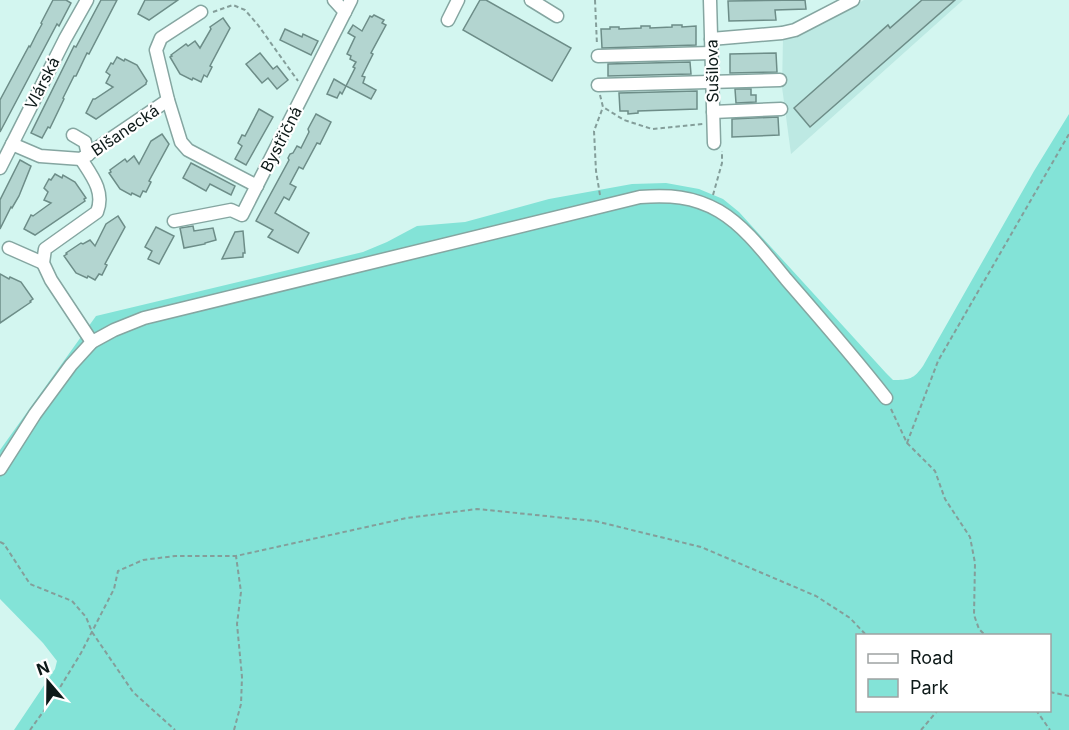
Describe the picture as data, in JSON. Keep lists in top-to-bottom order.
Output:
{
  "streets": {
    "street": [
      "Sušilova",
      "Vlárská",
      "Blšanecká",
      "Bystřičná"
    ]
  },
  "crossings": [
    ["Vlárská", "Blšanecká"],
    ["Blšanecká", "Bystřičná"]
  ],
  "legend": ["Road", "Park"],
  "north": "top"
}
